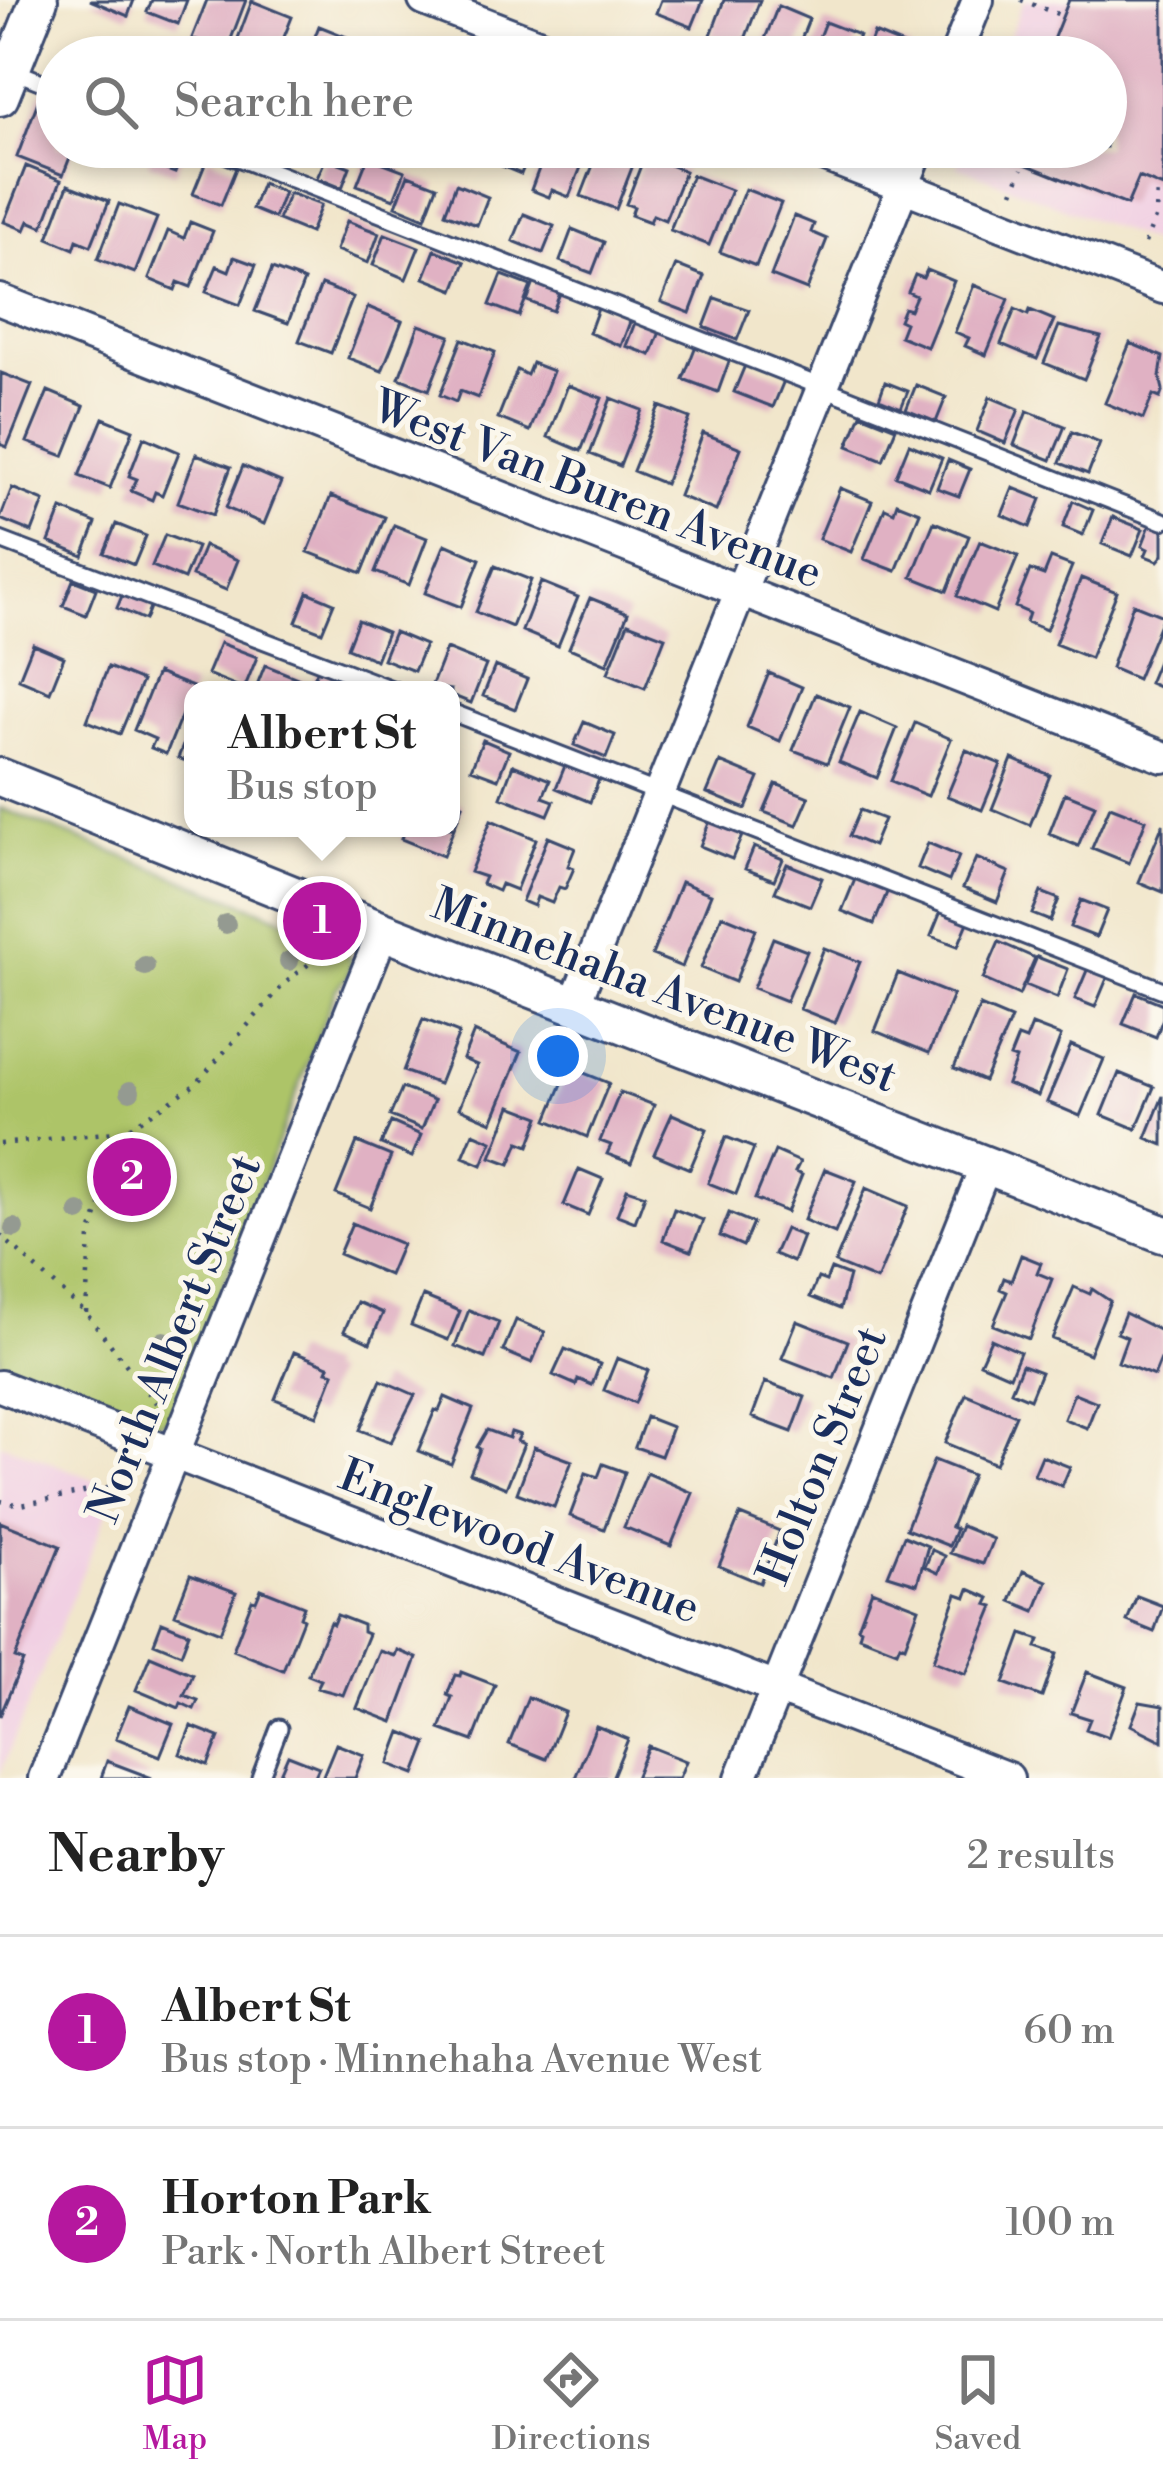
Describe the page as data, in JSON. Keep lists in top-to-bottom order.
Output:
{
  "streets": {
    "street": [
      "West Van Buren Avenue",
      "Minnehaha Avenue West",
      "North Albert Street",
      "Holton Street",
      "Englewood Avenue"
    ]
  },
  "crossings": [
    ["Minnehaha Avenue West", "North Albert Street"],
    ["Minnehaha Avenue West", "Holton Street"],
    ["North Albert Street", "Englewood Avenue"],
    ["Holton Street", "Englewood Avenue"]
  ],
  "page": {
    "search": "Search here",
    "popup": ["Albert St", "Bus stop"],
    "pins": ["1", "2"],
    "heading": ["Nearby", "2 results"],
    "list": [
      {
        "mark": "1",
        "name": "Albert St",
        "note": "Bus stop · Minnehaha Avenue West",
        "value": "60 m"
      },
      {
        "mark": "2",
        "name": "Horton Park",
        "note": "Park · North Albert Street",
        "value": "100 m"
      }
    ],
    "nav": ["Map", "Directions", "Saved"]
  }
}
